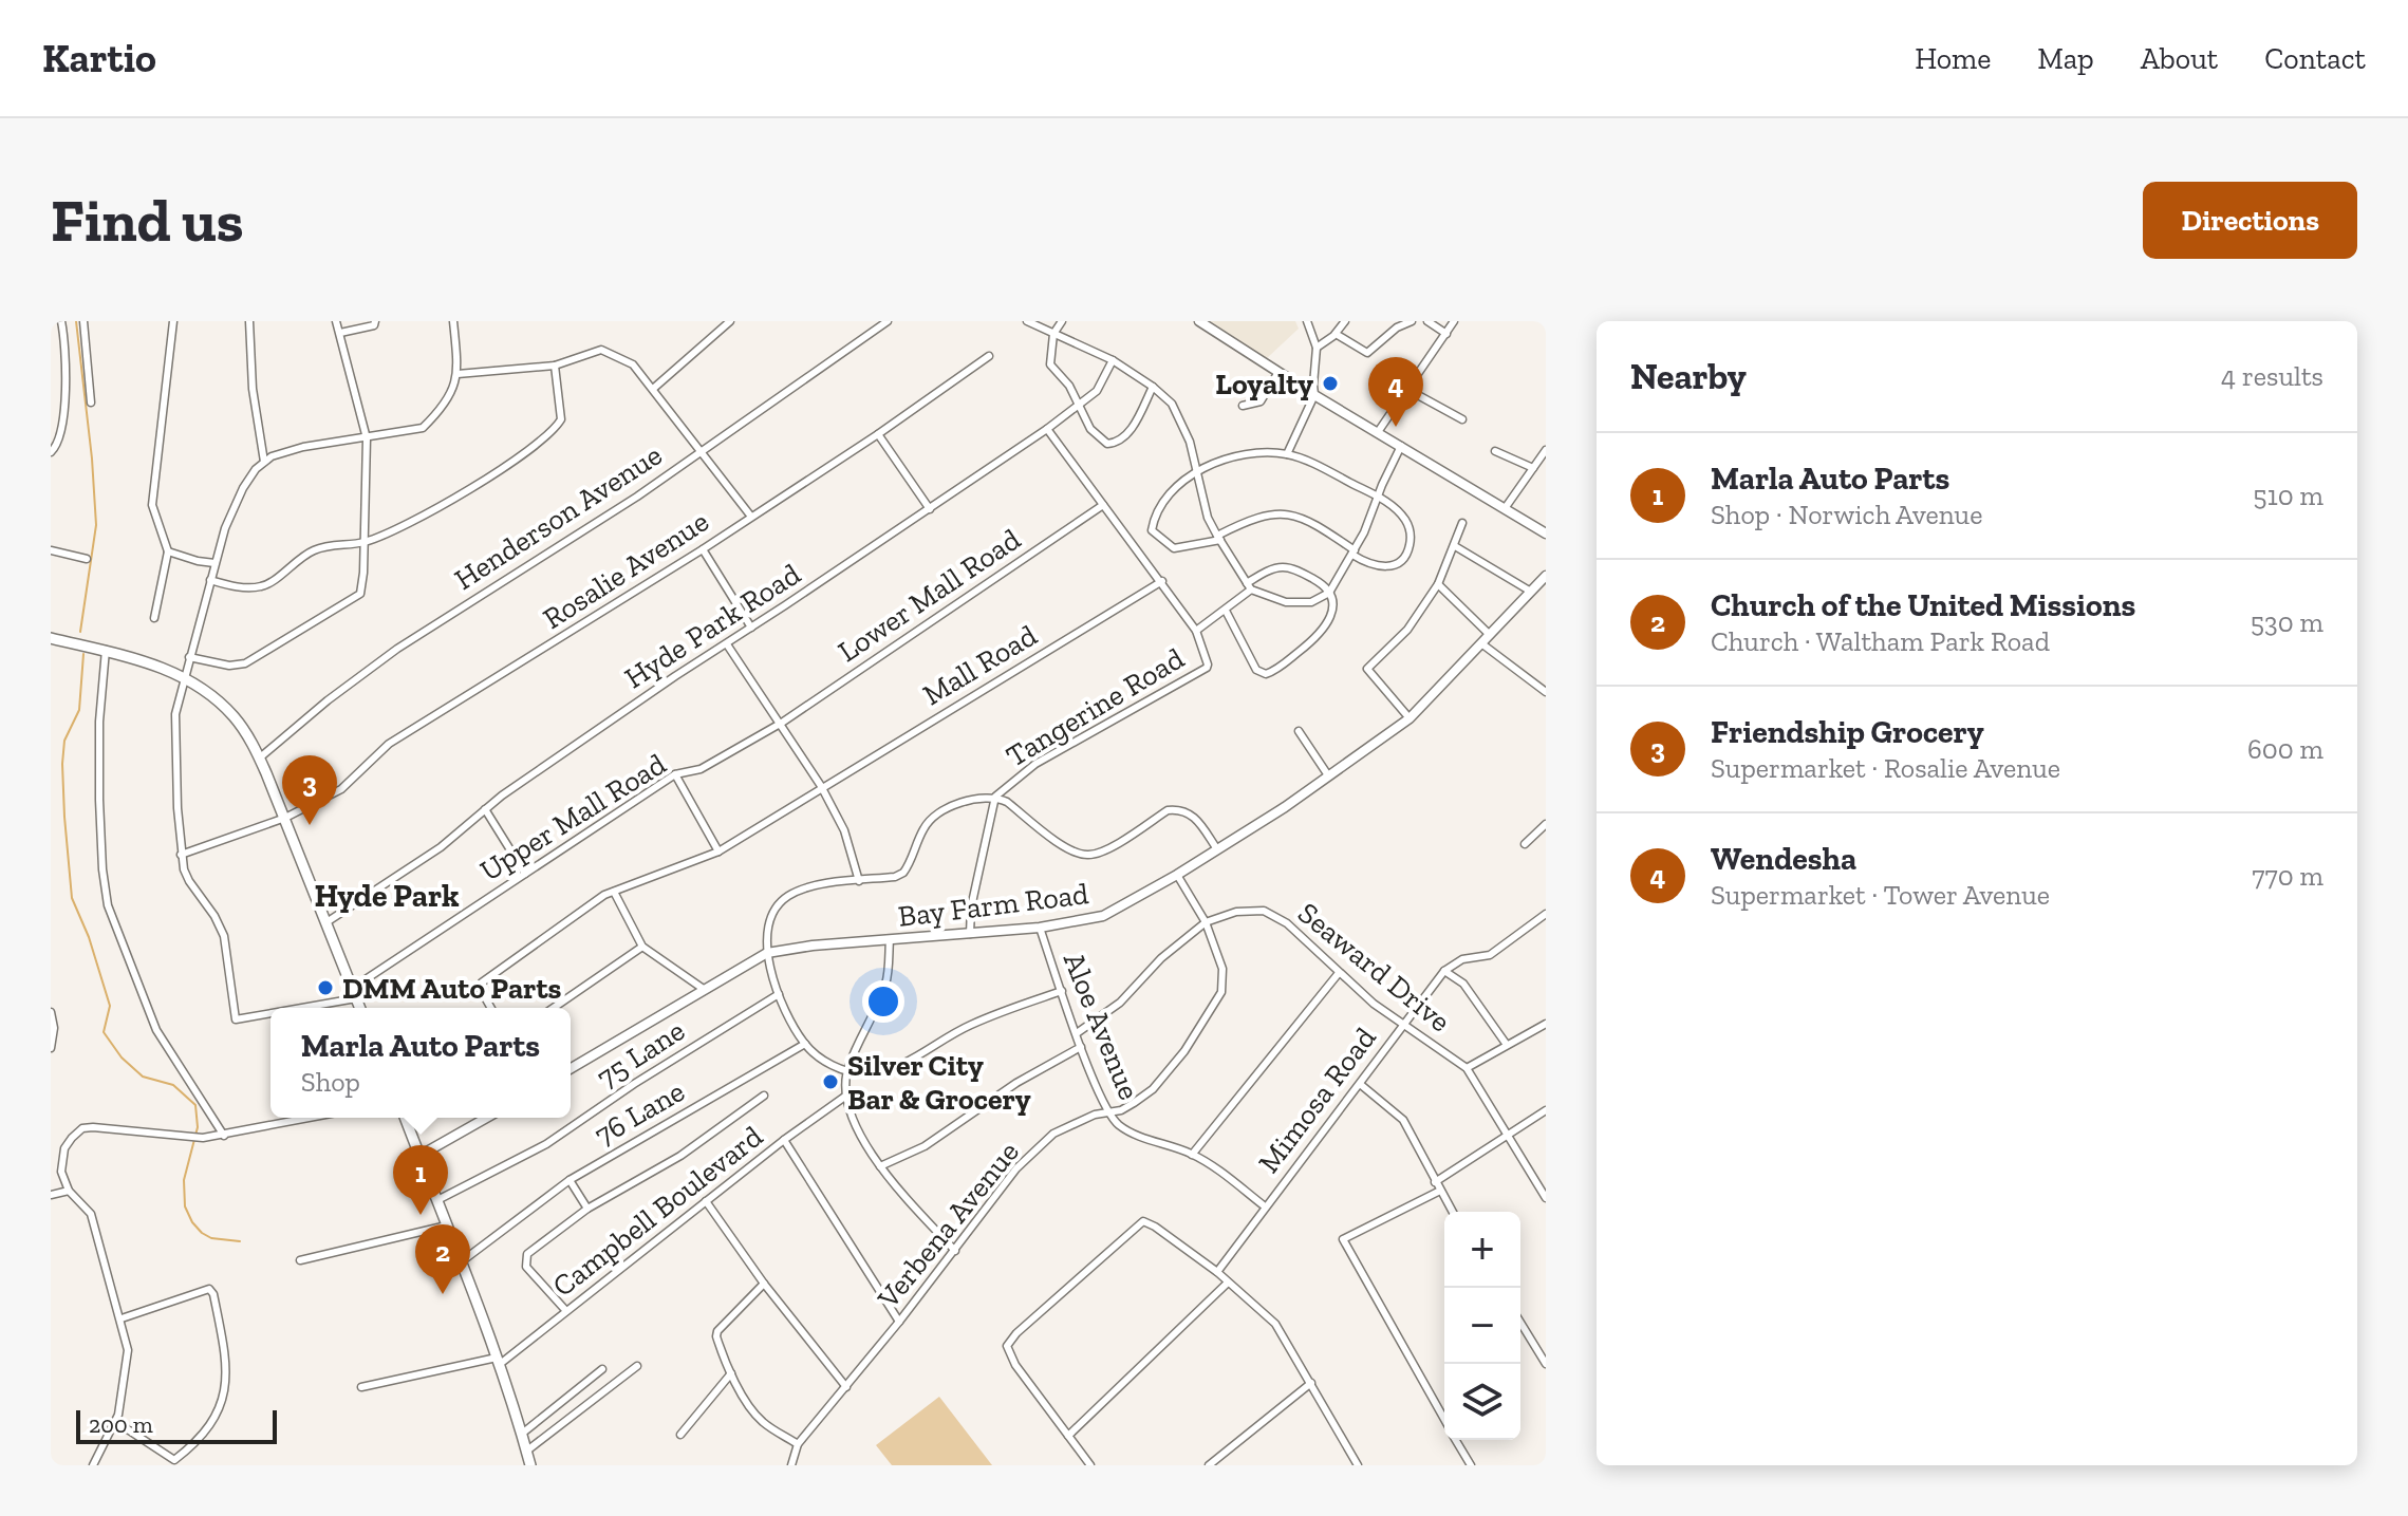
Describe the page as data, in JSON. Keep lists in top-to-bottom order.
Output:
{
  "streets": {
    "street": [
      "Henderson Avenue",
      "Rosalie Avenue",
      "Lower Mall Road",
      "Hyde Park Road",
      "Mall Road",
      "Tangerine Road",
      "Upper Mall Road",
      "Bay Farm Road",
      "Seaward Drive",
      "Aloe Avenue",
      "75 Lane",
      "Mimosa Road",
      "76 Lane",
      "Campbell Boulevard",
      "Verbena Avenue"
    ]
  },
  "crossings": [
    ["Lower Mall Road", "Upper Mall Road"],
    ["Tangerine Road", "Bay Farm Road"],
    ["Bay Farm Road", "Aloe Avenue"],
    ["Seaward Drive", "Mimosa Road"],
    ["Seaward Drive", "Verbena Avenue"],
    ["Aloe Avenue", "Mimosa Road"],
    ["Aloe Avenue", "Verbena Avenue"]
  ],
  "districts": ["Hyde Park"],
  "places": ["Loyalty", "DMM Auto Parts", "Silver City Bar & Grocery"],
  "scale_bar": "200 m",
  "page": {
    "header": "Kartio",
    "nav": [
      "Home",
      "Map",
      "About",
      "Contact"
    ],
    "buttons": "Directions",
    "title": "Find us",
    "heading": ["Nearby", "4 results"],
    "pins": [
      "4",
      "3",
      "1",
      "2"
    ],
    "list": [
      {
        "mark": "1",
        "name": "Marla Auto Parts",
        "note": "Shop · Norwich Avenue",
        "value": "510 m"
      },
      {
        "mark": "2",
        "name": "Church of the United Missions",
        "note": "Church · Waltham Park Road",
        "value": "530 m"
      },
      {
        "mark": "3",
        "name": "Friendship Grocery",
        "note": "Supermarket · Rosalie Avenue",
        "value": "600 m"
      },
      {
        "mark": "4",
        "name": "Wendesha",
        "note": "Supermarket · Tower Avenue",
        "value": "770 m"
      }
    ],
    "popup": ["Marla Auto Parts", "Shop"],
    "map_buttons": ["+", "−"],
    "scale": "200 m"
  }
}
